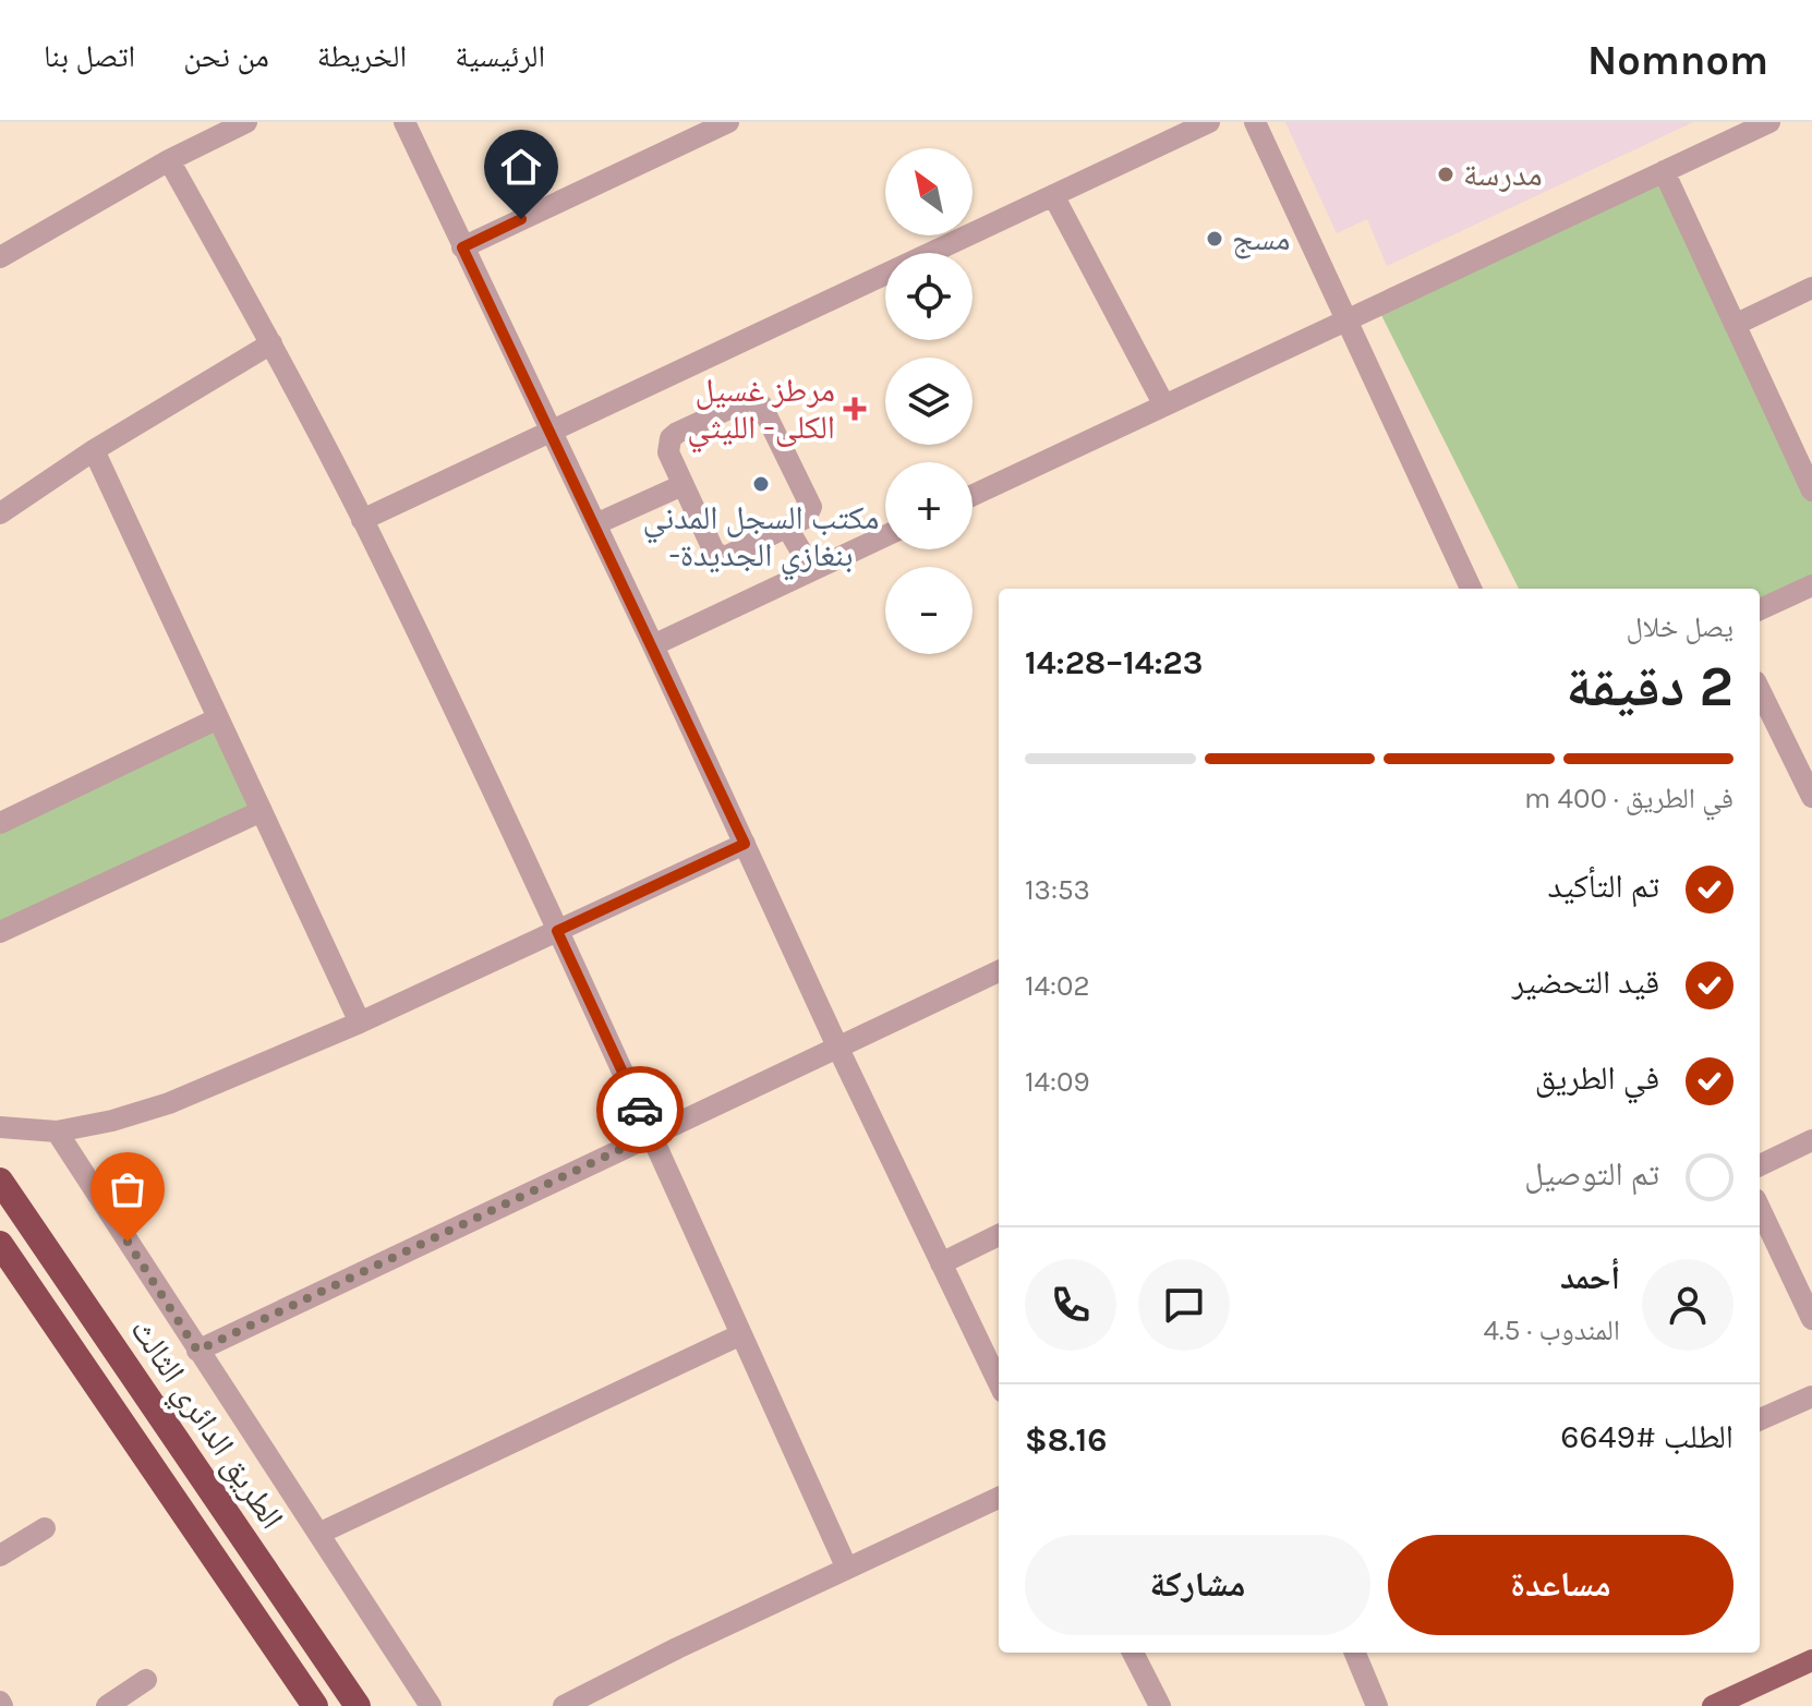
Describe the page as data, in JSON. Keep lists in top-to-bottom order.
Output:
{
  "streets": {
    "highway": ["الطريق الدائري الثالث"]
  },
  "places": {
    "other": ["مدرسة", "مسج", "مكتب السجل المدني -بنغازي الجديدة"],
    "health": ["مرطز غسيل الكلى- الليثي"]
  },
  "north": "top left",
  "page": {
    "header": "Nomnom",
    "nav": [
      "الرئيسية",
      "الخريطة",
      "من نحن",
      "اتصل بنا"
    ],
    "map_buttons": ["+", "−"],
    "heading": ["2 دقيقة", "يصل خلال", "14:23–14:28"],
    "panel": [
      "أحمد",
      "المندوب · 4.5",
      "الطلب #6649",
      "$8.16"
    ],
    "bar": "في الطريق · 400 m",
    "list": [
      ["تم التأكيد", "13:53"],
      ["قيد التحضير", "14:02"],
      ["في الطريق", "14:09"],
      "تم التوصيل"
    ],
    "buttons": ["مساعدة", "مشاركة"]
  }
}
